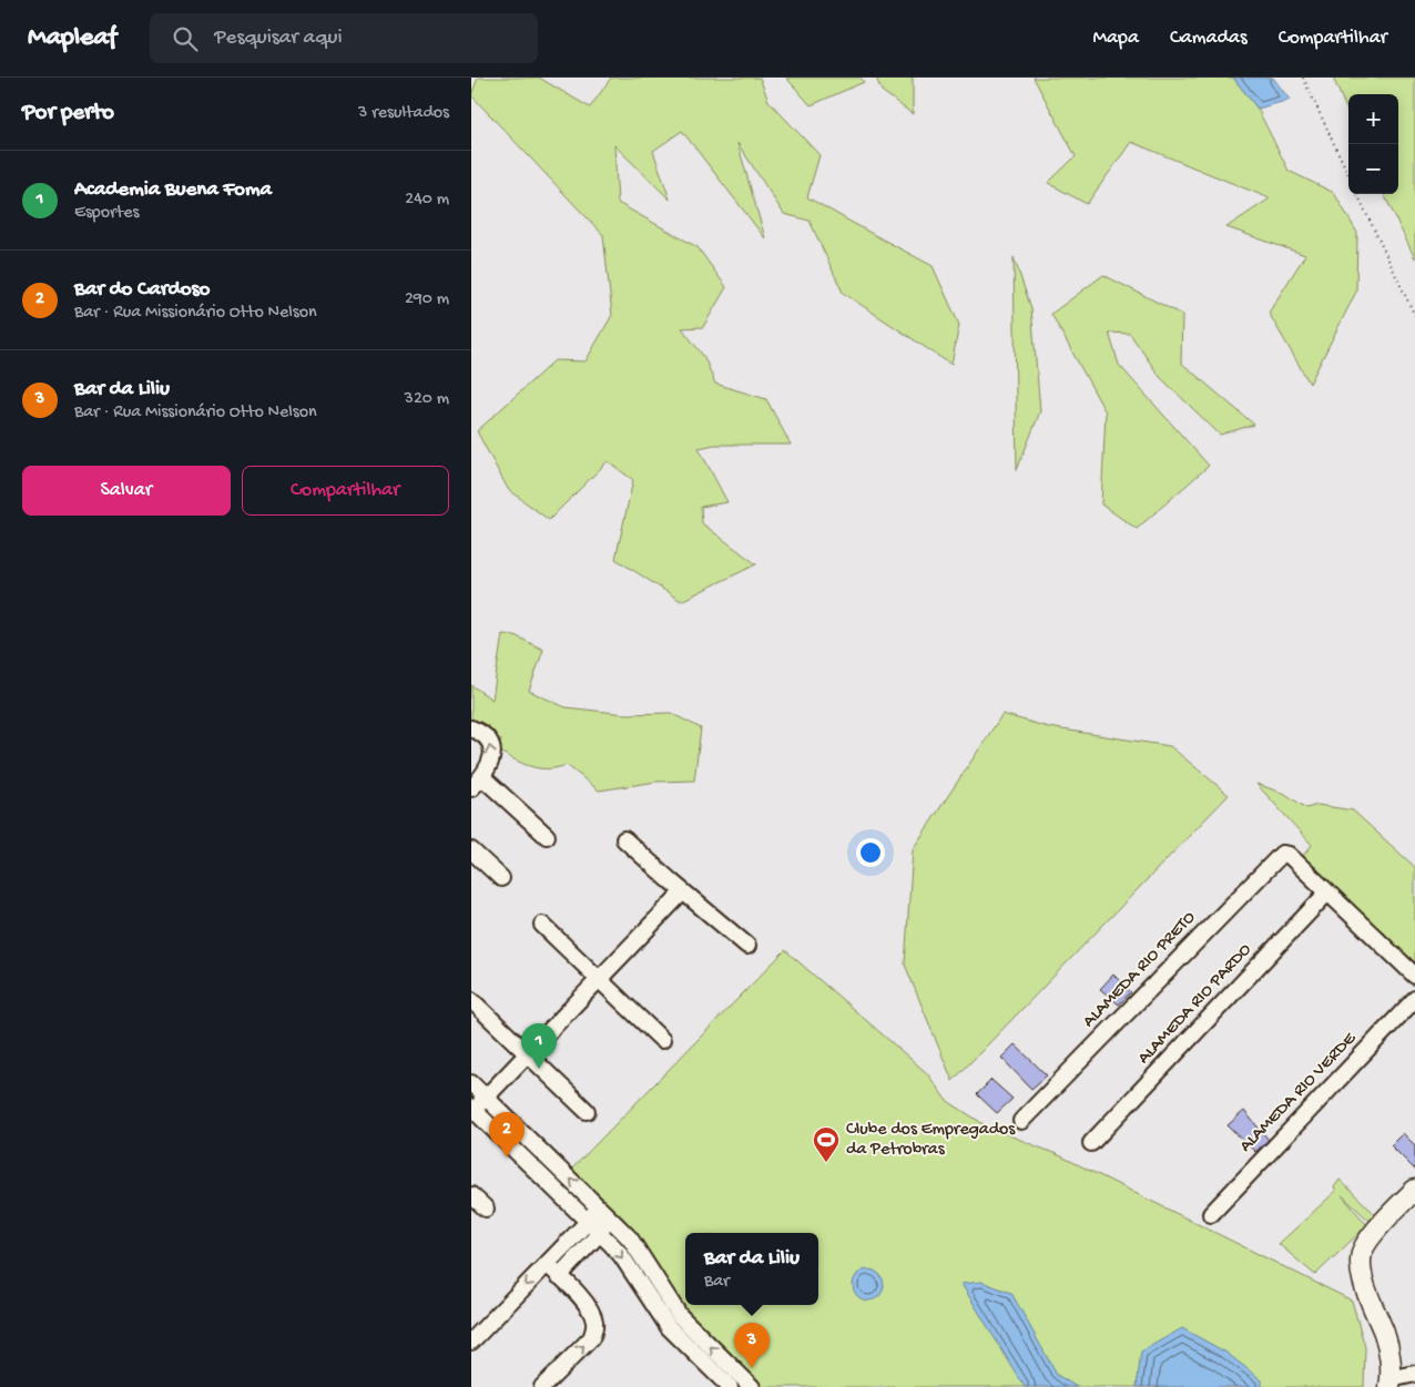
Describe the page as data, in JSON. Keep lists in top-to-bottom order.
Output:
{
  "streets": {
    "street": ["ALAMEDA RIO PRETO", "ALAMEDA RIO PARDO", "ALAMEDA RIO VERDE"]
  },
  "crossings": [
    ["ALAMEDA RIO PRETO", "ALAMEDA RIO PARDO"]
  ],
  "places": {
    "sports": ["Clube dos Empregados da Petrobras"]
  },
  "page": {
    "header": "Mapleaf",
    "search": "Pesquisar aqui",
    "nav": ["Mapa", "Camadas", "Compartilhar"],
    "heading": ["Por perto", "3 resultados"],
    "map_buttons": ["+", "−"],
    "list": [
      {
        "mark": "1",
        "name": "Academia Buena Foma",
        "note": "Esportes",
        "value": "240 m"
      },
      {
        "mark": "2",
        "name": "Bar do Cardoso",
        "note": "Bar · Rua Missionário Otto Nelson",
        "value": "290 m"
      },
      {
        "mark": "3",
        "name": "Bar da Liliu",
        "note": "Bar · Rua Missionário Otto Nelson",
        "value": "320 m"
      }
    ],
    "buttons": ["Salvar", "Compartilhar"],
    "pins": ["1", "2", "3"],
    "popup": ["Bar da Liliu", "Bar"]
  }
}
